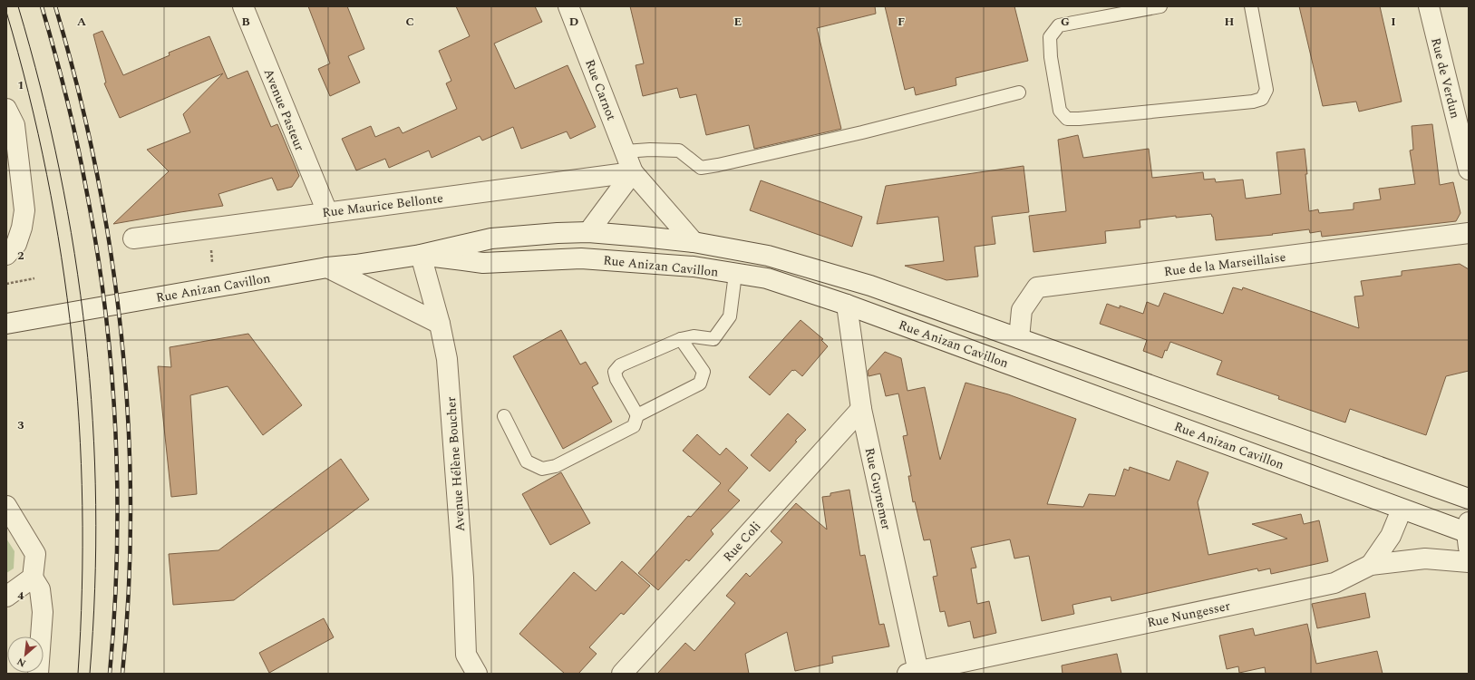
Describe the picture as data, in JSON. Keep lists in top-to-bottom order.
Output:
{
  "streets": {
    "street": [
      "Rue de Verdun",
      "Rue Carnot",
      "Avenue Pasteur",
      "Rue Maurice Bellonte",
      "Rue de la Marseillaise",
      "Rue Anizan Cavillon",
      "Avenue Hélène Boucher",
      "Rue Guynemer",
      "Rue Coli",
      "Rue Nungesser"
    ]
  },
  "crossings": [
    ["Rue Carnot", "Rue Maurice Bellonte"],
    ["Rue Carnot", "Rue Anizan Cavillon"],
    ["Avenue Pasteur", "Rue Maurice Bellonte"],
    ["Rue de la Marseillaise", "Rue Anizan Cavillon"],
    ["Rue Anizan Cavillon", "Avenue Hélène Boucher"],
    ["Rue Anizan Cavillon", "Rue Guynemer"],
    ["Rue Guynemer", "Rue Coli"],
    ["Rue Guynemer", "Rue Nungesser"]
  ],
  "north": "bottom left",
  "grid": {
    "columns": [
      "A",
      "B",
      "C",
      "D",
      "E",
      "F",
      "G",
      "H",
      "I"
    ],
    "rows": [
      "1",
      "2",
      "3",
      "4"
    ]
  }
}
